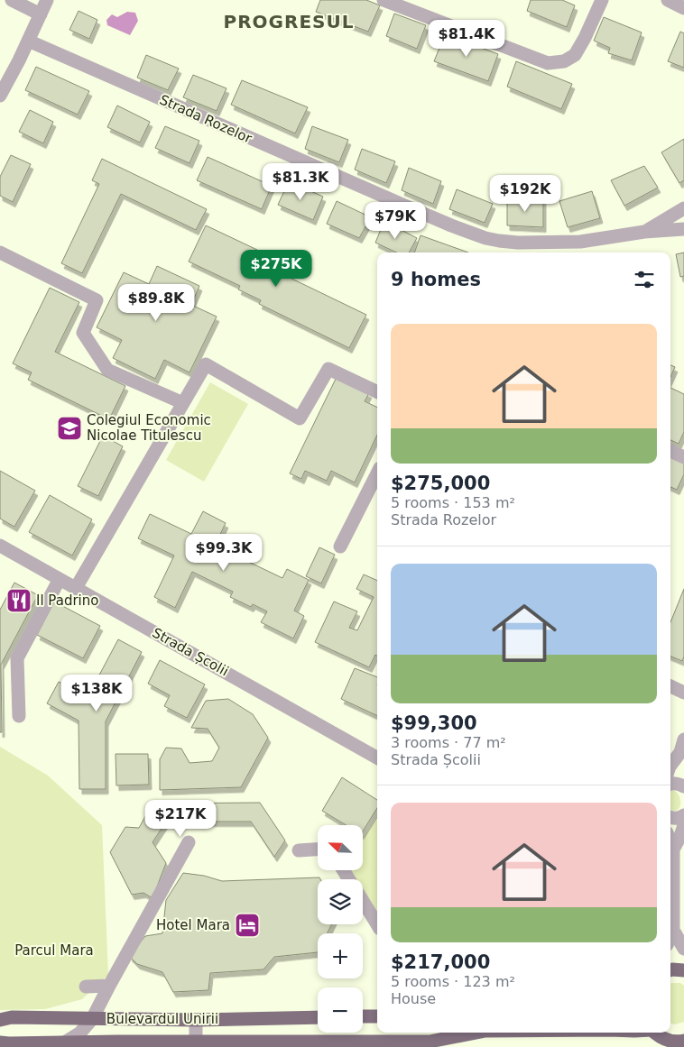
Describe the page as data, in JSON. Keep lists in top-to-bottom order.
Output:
{
  "streets": {
    "main road": ["Bulevardul Unirii"],
    "street": ["Strada Rozelor", "Strada Școlii"]
  },
  "districts": ["PROGRESUL"],
  "parks": ["Parcul Mara"],
  "places": {
    "school or university": ["Colegiul Economic Nicolae Titulescu"],
    "restaurant": ["Il Padrino"],
    "hotel": ["Hotel Mara"]
  },
  "north": "top left",
  "page": {
    "price": [
      "$81.4K",
      "$81.3K",
      "$192K",
      "$79K",
      "$275K",
      "$89.8K",
      "$99.3K",
      "$138K",
      "$217K"
    ],
    "heading": "9 homes",
    "list": [
      {
        "name": "$275,000",
        "note": "5 rooms · 153 m² · Strada Rozelor"
      },
      {
        "name": "$99,300",
        "note": "3 rooms · 77 m² · Strada Școlii"
      },
      {
        "name": "$217,000",
        "note": "5 rooms · 123 m² · House"
      }
    ],
    "map_buttons": ["+", "−"]
  }
}
